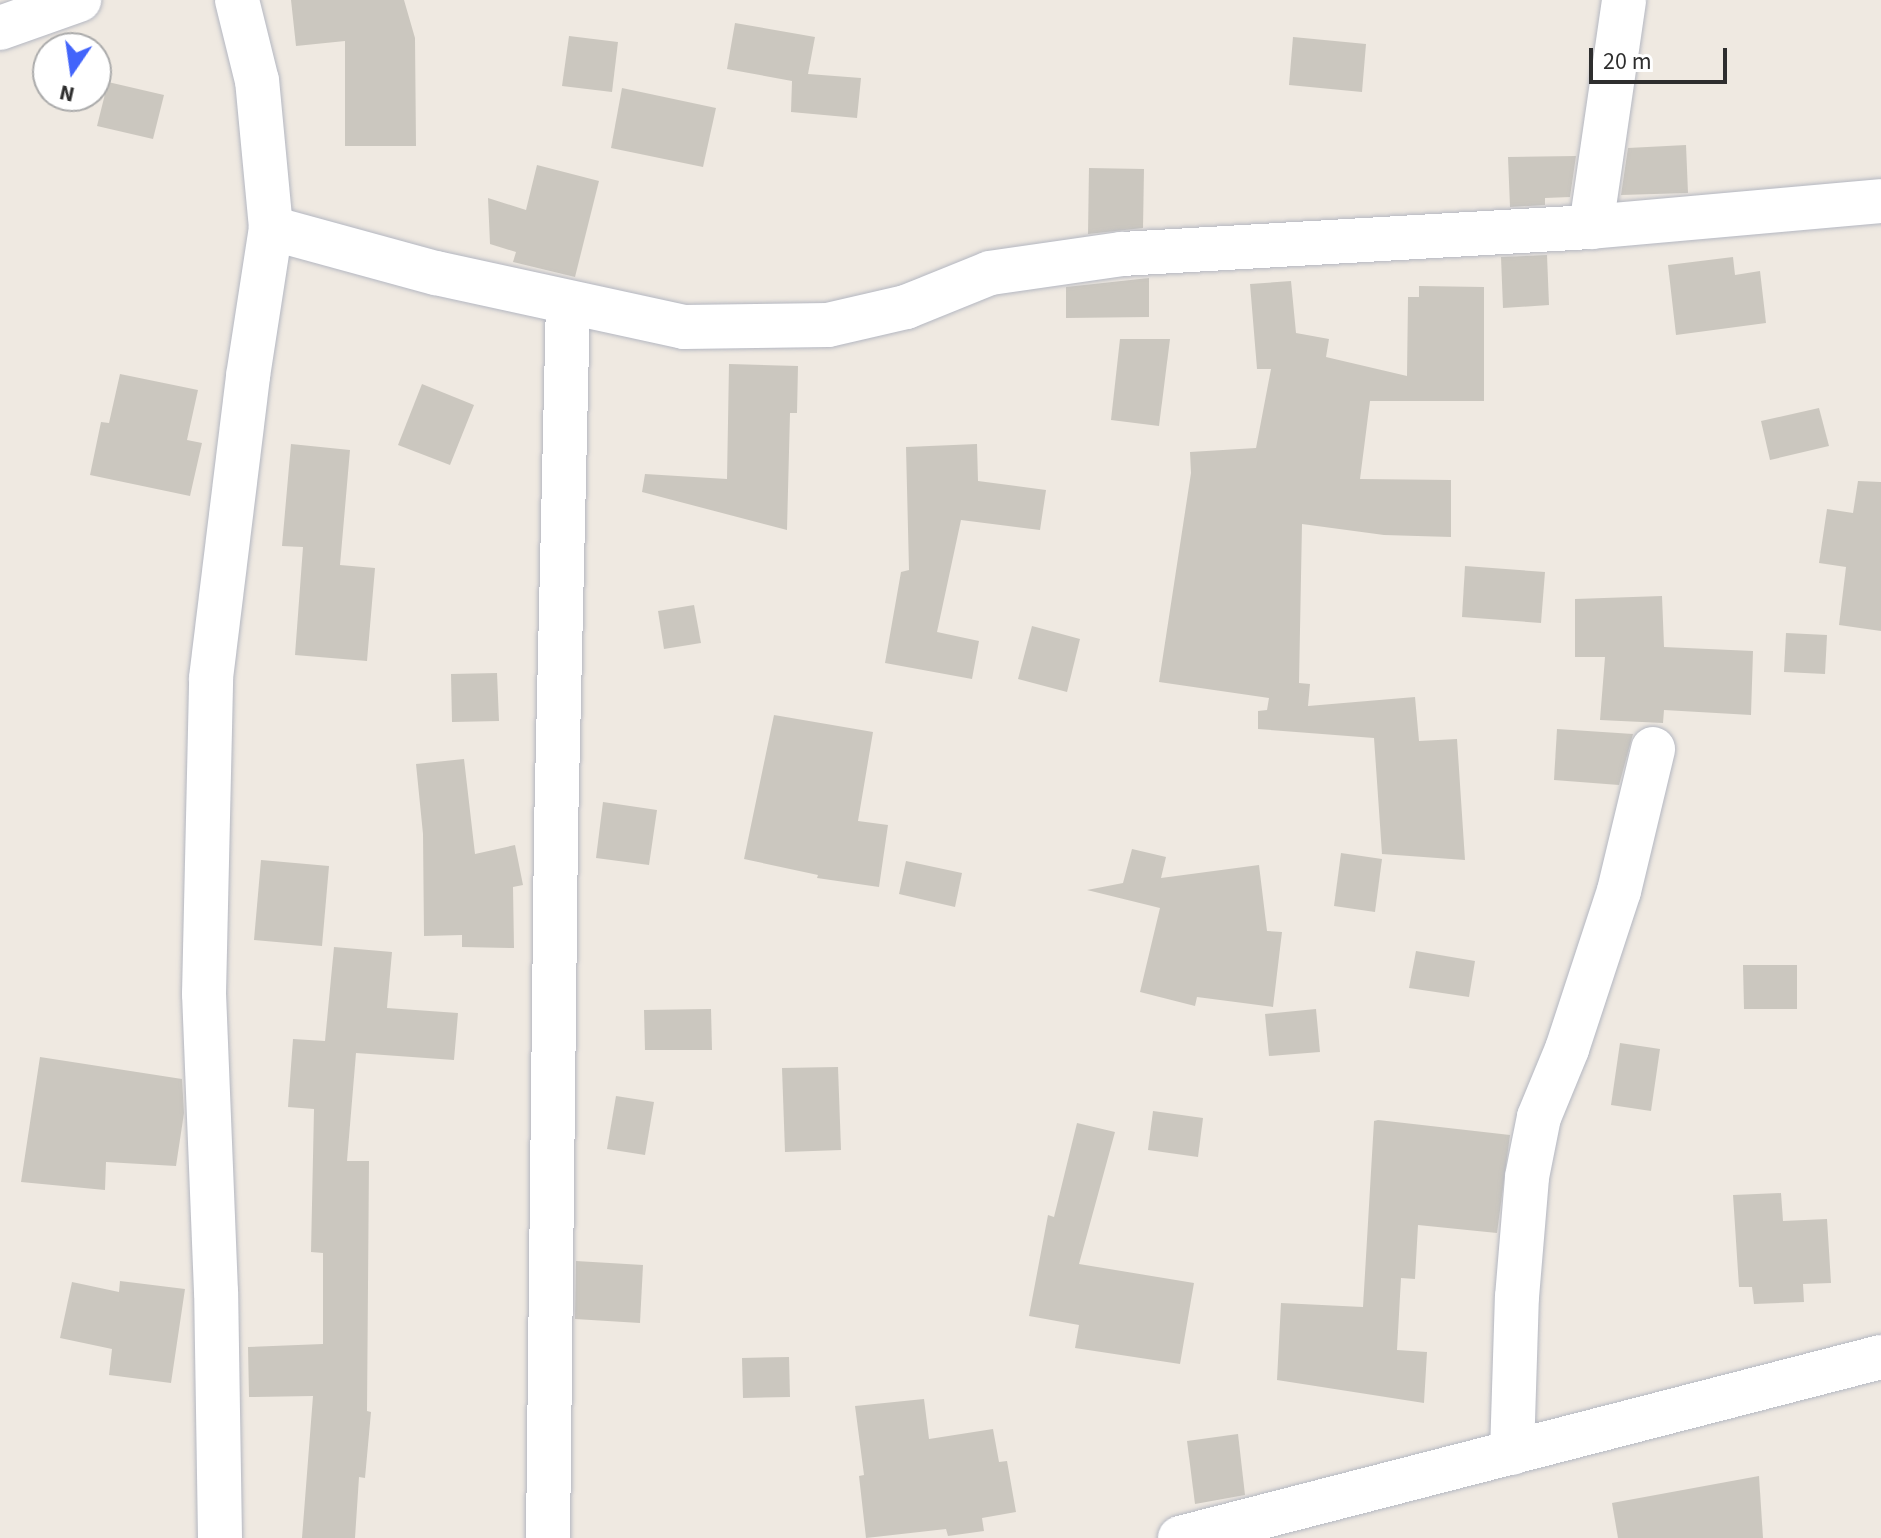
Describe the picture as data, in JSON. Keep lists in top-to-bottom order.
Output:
{
  "scale_bar": "20 m",
  "north": "bottom"
}
